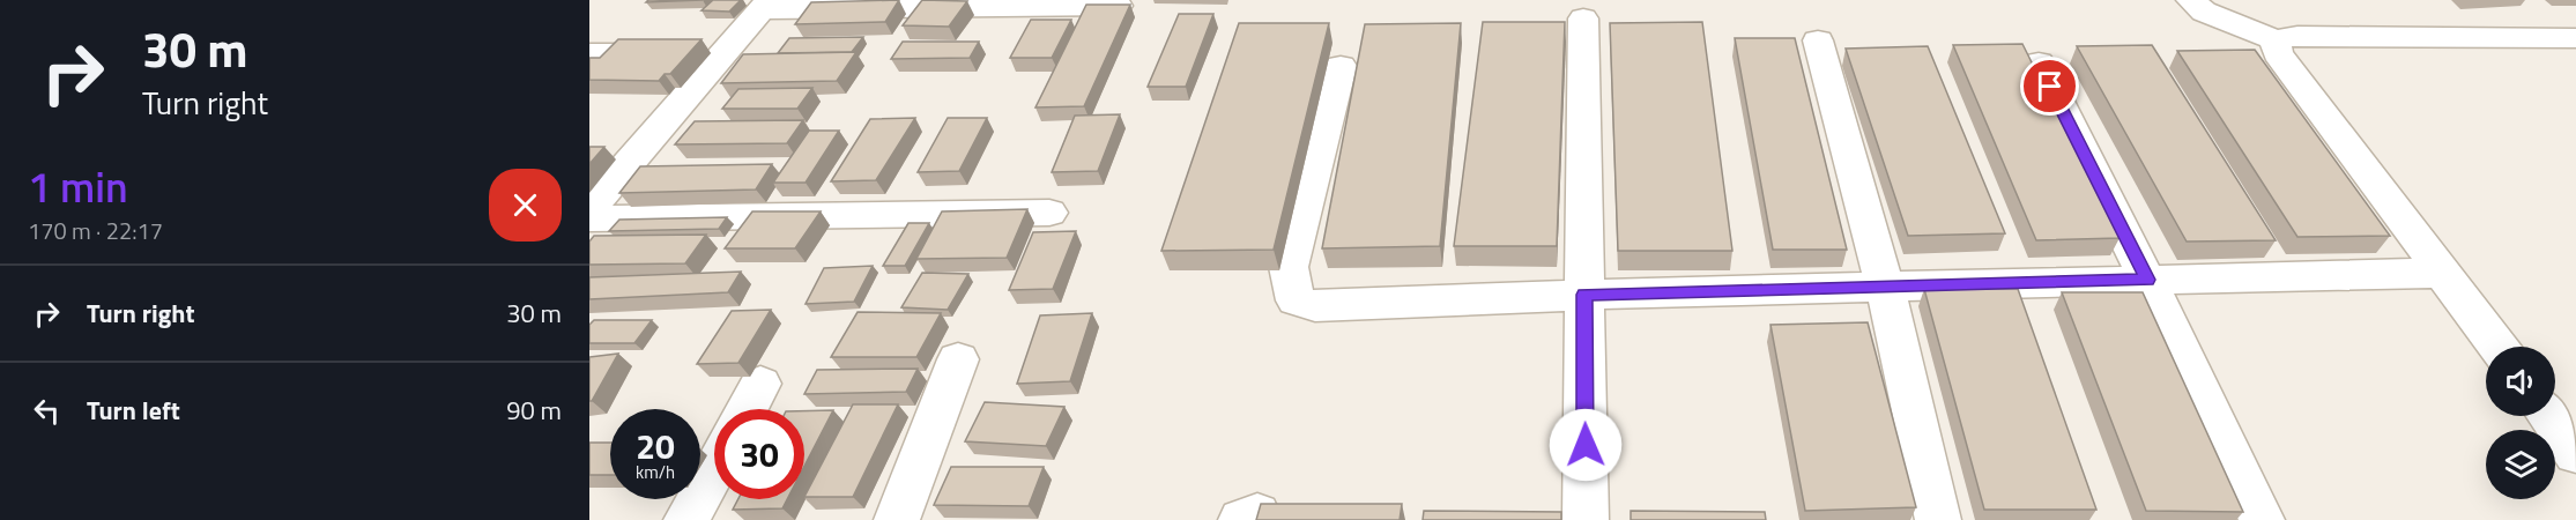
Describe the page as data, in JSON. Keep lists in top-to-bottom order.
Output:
{
  "page": {
    "turn": ["30 m", "Turn right"],
    "heading": ["1 min", "170 m · 22:17"],
    "list": [
      {
        "name": "Turn right",
        "value": "30 m"
      },
      {
        "name": "Turn left",
        "value": "90 m"
      }
    ],
    "speed": "20 km/h",
    "limit": "30"
  }
}
